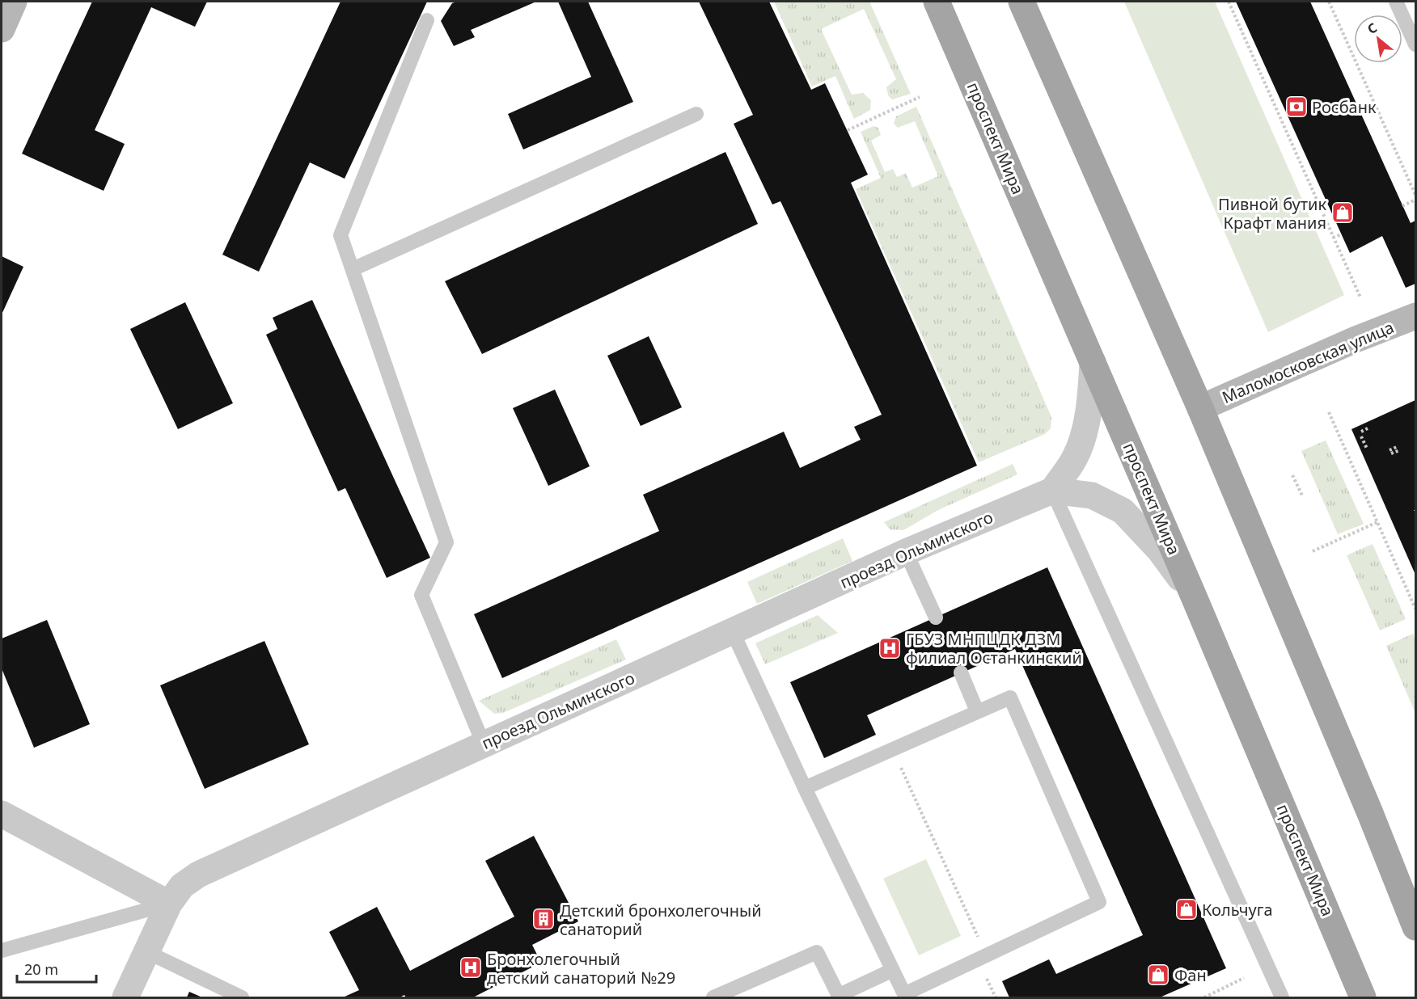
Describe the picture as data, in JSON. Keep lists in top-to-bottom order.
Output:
{
  "streets": {
    "main road": ["проспект Мира"],
    "street": ["Маломосковская улица", "проезд Ольминского"]
  },
  "places": {
    "bank": ["Росбанк"],
    "shop": ["Пивной бутик Крафт мания", "Кольчуга", "Фан"],
    "hospital": ["ГБУЗ МНПЦДК ДЗМ филиал Останкинский", "Бронхолегочный детский санаторий №29"],
    "building": ["Детский бронхолегочный санаторий"]
  },
  "scale_bar": "20 m",
  "north": "top left"
}
